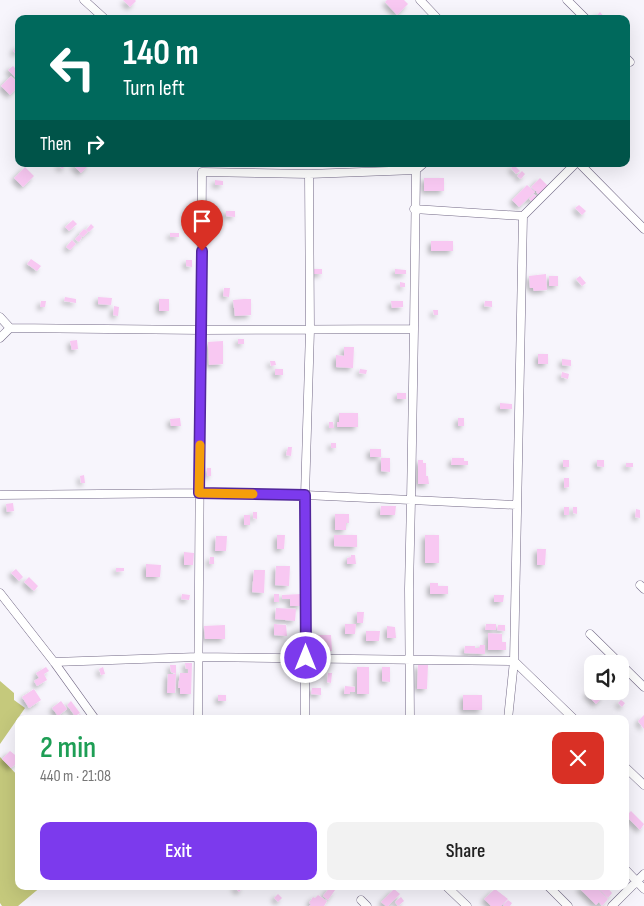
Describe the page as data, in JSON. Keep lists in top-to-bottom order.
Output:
{
  "page": {
    "turn": ["140 m", "Turn left"],
    "then": "Then",
    "heading": ["2 min", "440 m · 21:08"],
    "buttons": ["Exit", "Share"]
  }
}
